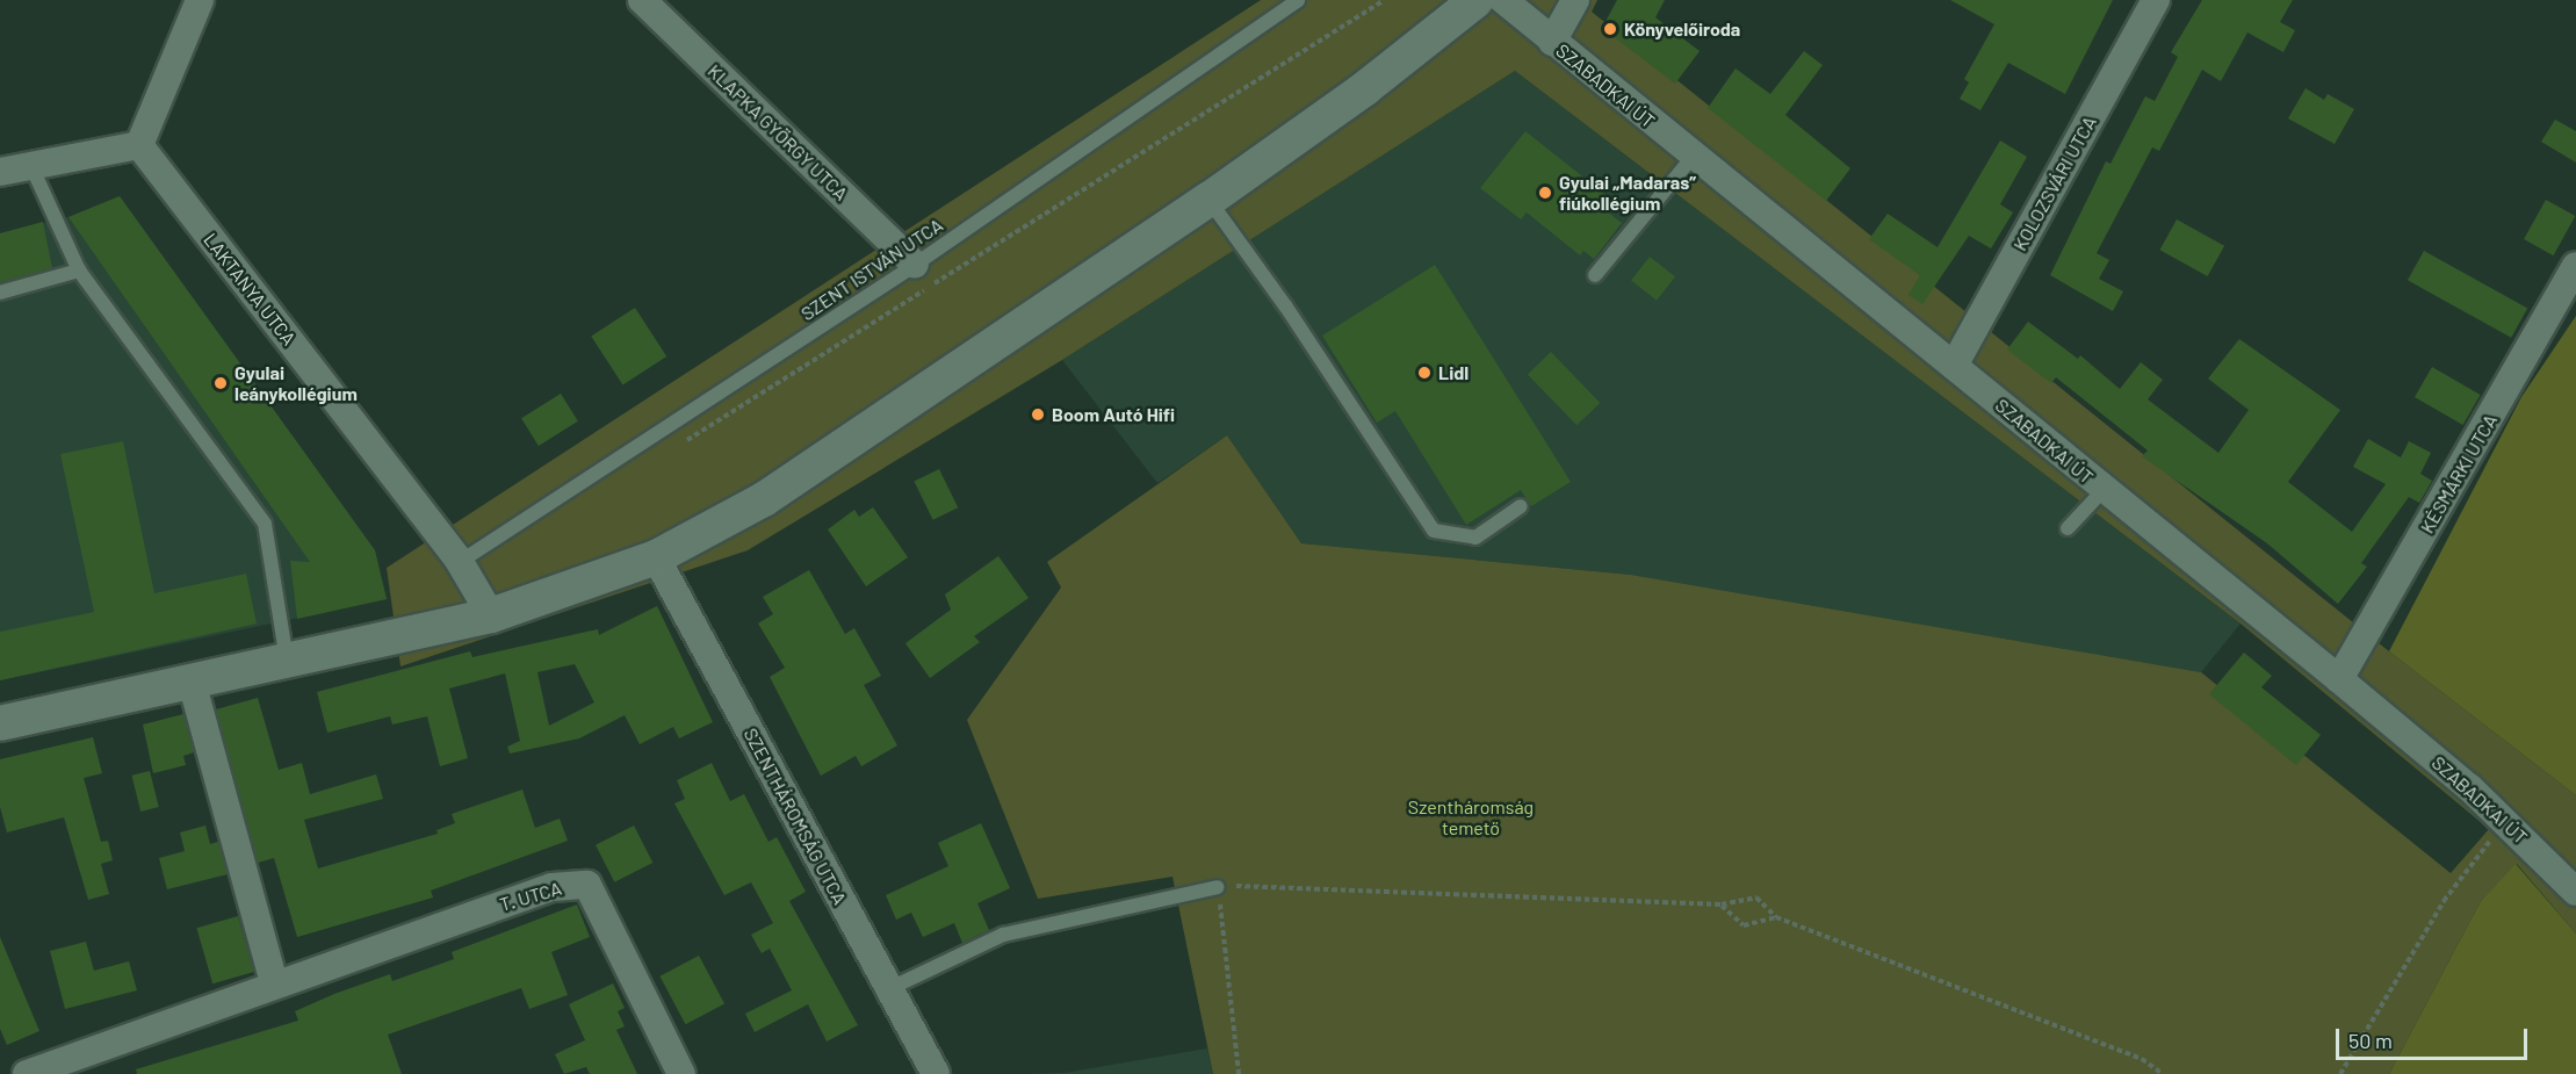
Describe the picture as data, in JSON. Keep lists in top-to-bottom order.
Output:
{
  "streets": {
    "street": [
      "SZABADKAI ÚT",
      "KLAPKA GYÖRGY UTCA",
      "KOLOZSVÁRI UTCA",
      "LAKTANYA UTCA",
      "KÉSMÁRKI UTCA",
      "SZENTHÁROMSÁG UTCA",
      "T. UTCA"
    ],
    "lane": ["SZENT ISTVÁN UTCA"]
  },
  "crossings": [
    ["SZABADKAI ÚT", "KOLOZSVÁRI UTCA"],
    ["SZABADKAI ÚT", "KÉSMÁRKI UTCA"],
    ["KLAPKA GYÖRGY UTCA", "SZENT ISTVÁN UTCA"],
    ["SZENT ISTVÁN UTCA", "LAKTANYA UTCA"]
  ],
  "parks": ["Szentháromság temető"],
  "places": [
    "Könyvelőiroda",
    "Gyulai „Madaras” fiúkollégium",
    "Lidl",
    "Gyulai leánykollégium",
    "Boom Autó Hifi"
  ],
  "scale_bar": "50 m"
}
